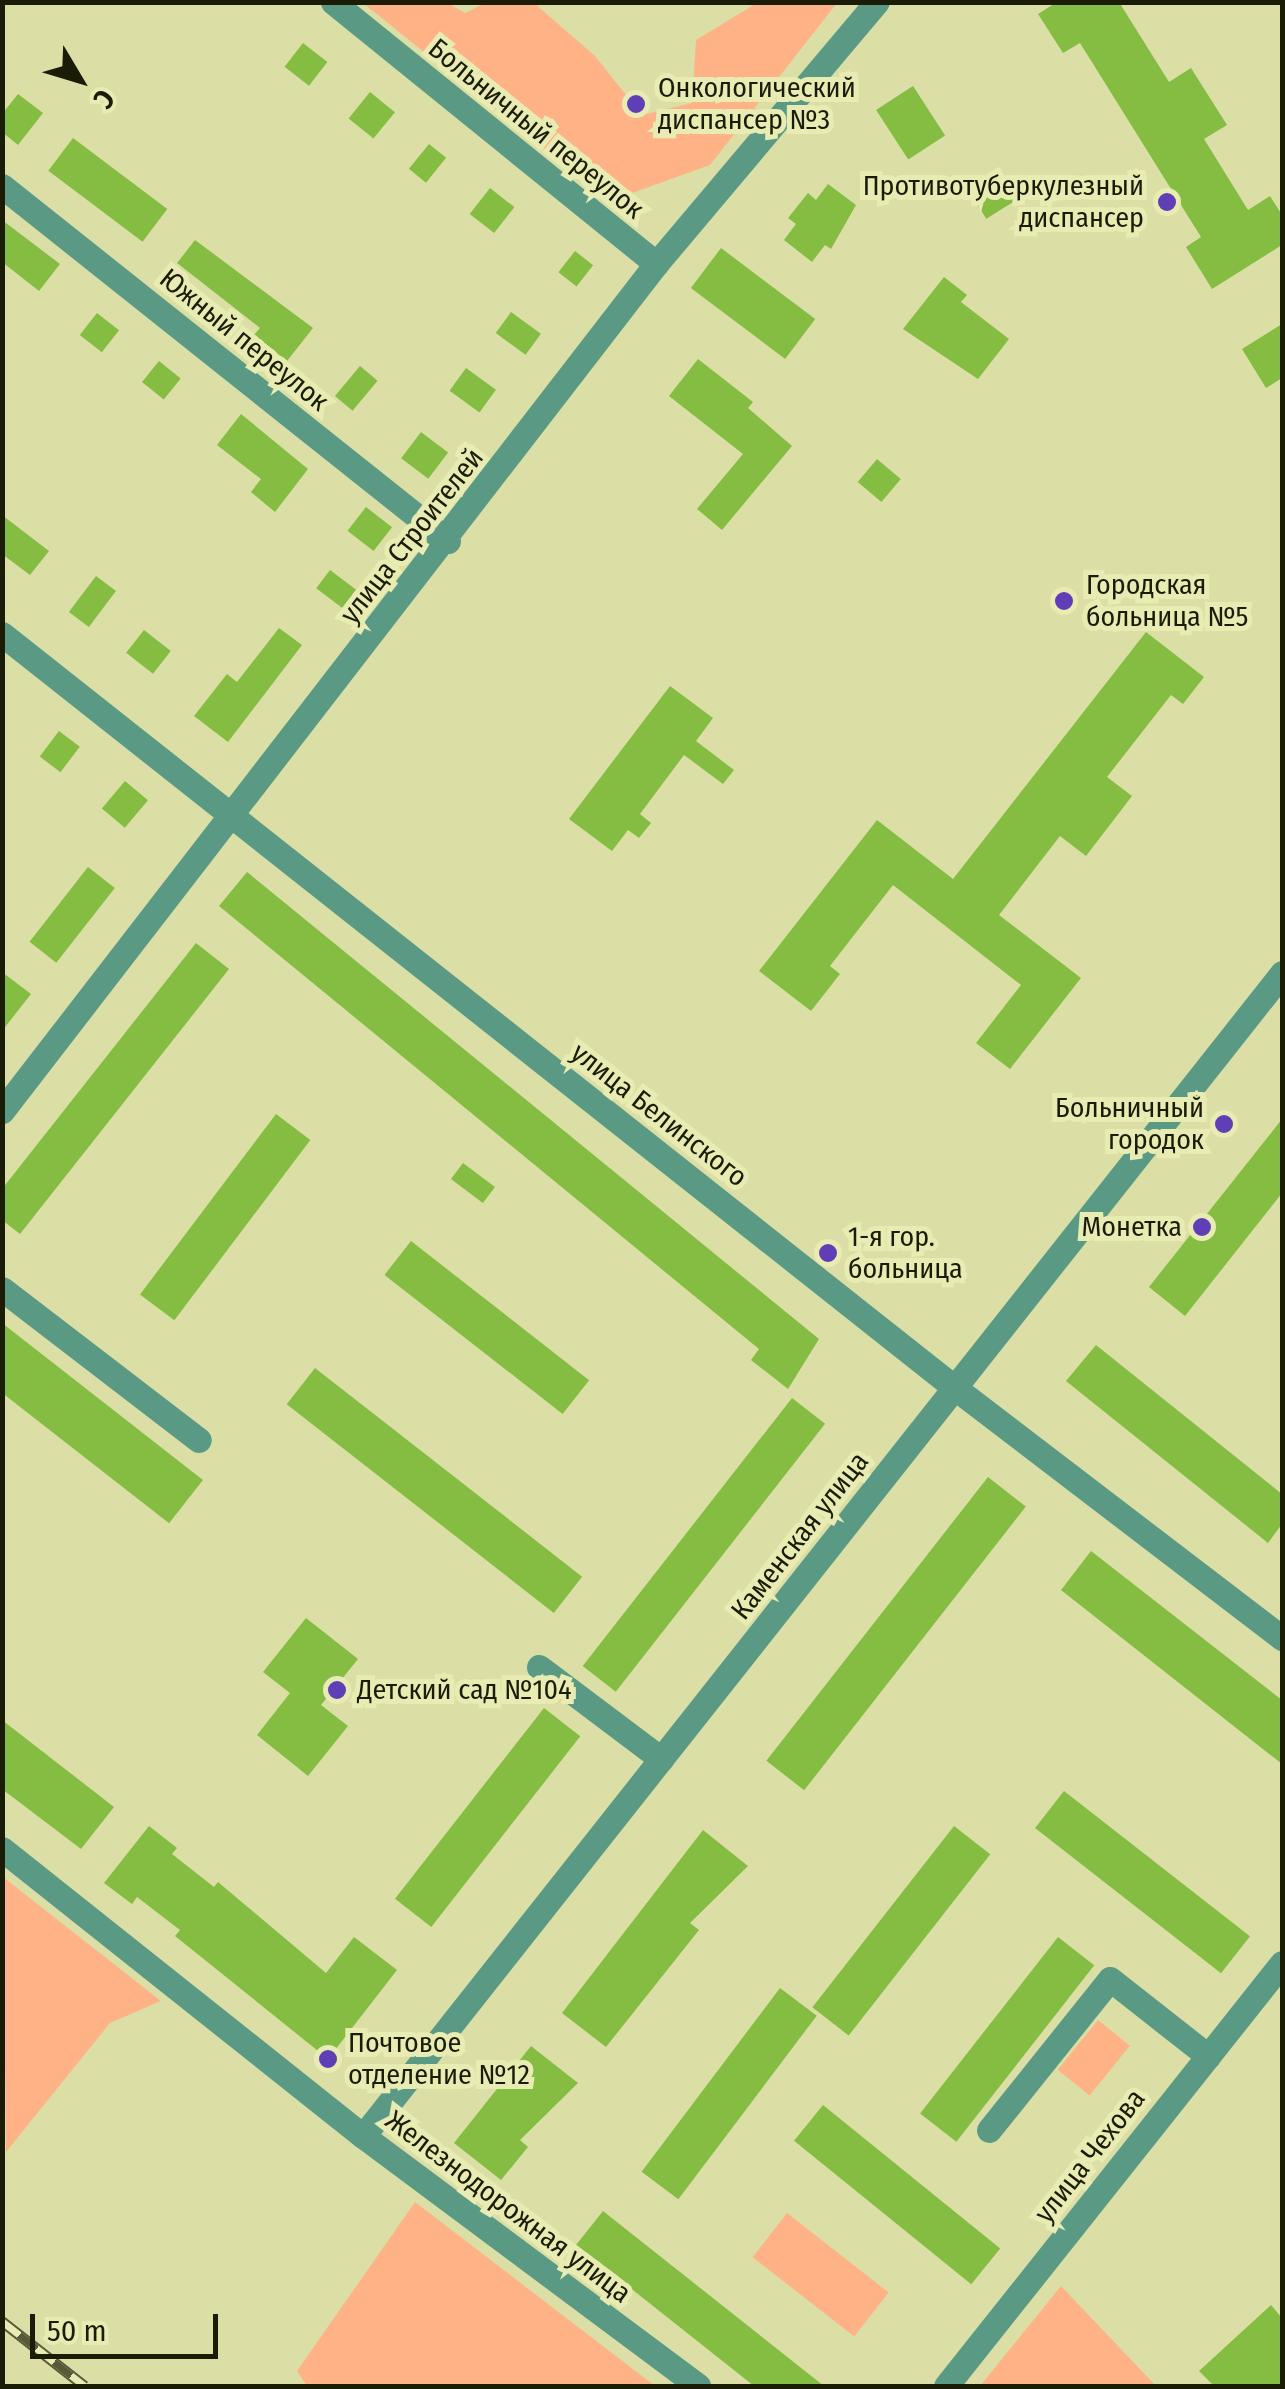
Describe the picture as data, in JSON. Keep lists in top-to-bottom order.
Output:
{
  "streets": {
    "street": [
      "Больничный переулок",
      "Южный переулок",
      "улица Строителей",
      "улица Белинского",
      "Каменская улица",
      "улица Чехова",
      "Железнодорожная улица"
    ]
  },
  "crossings": [
    ["Больничный переулок", "улица Строителей"],
    ["Южный переулок", "улица Строителей"],
    ["улица Строителей", "улица Белинского"],
    ["улица Белинского", "Каменская улица"],
    ["Каменская улица", "Железнодорожная улица"]
  ],
  "places": [
    "Онкологический диспансер №3",
    "Противотуберкулезный диспансер",
    "Городская больница №5",
    "Больничный городок",
    "Монетка",
    "1-я гор. больница",
    "Детский сад №104",
    "Почтовое отделение №12"
  ],
  "scale_bar": "50 m",
  "north": "bottom right"
}
